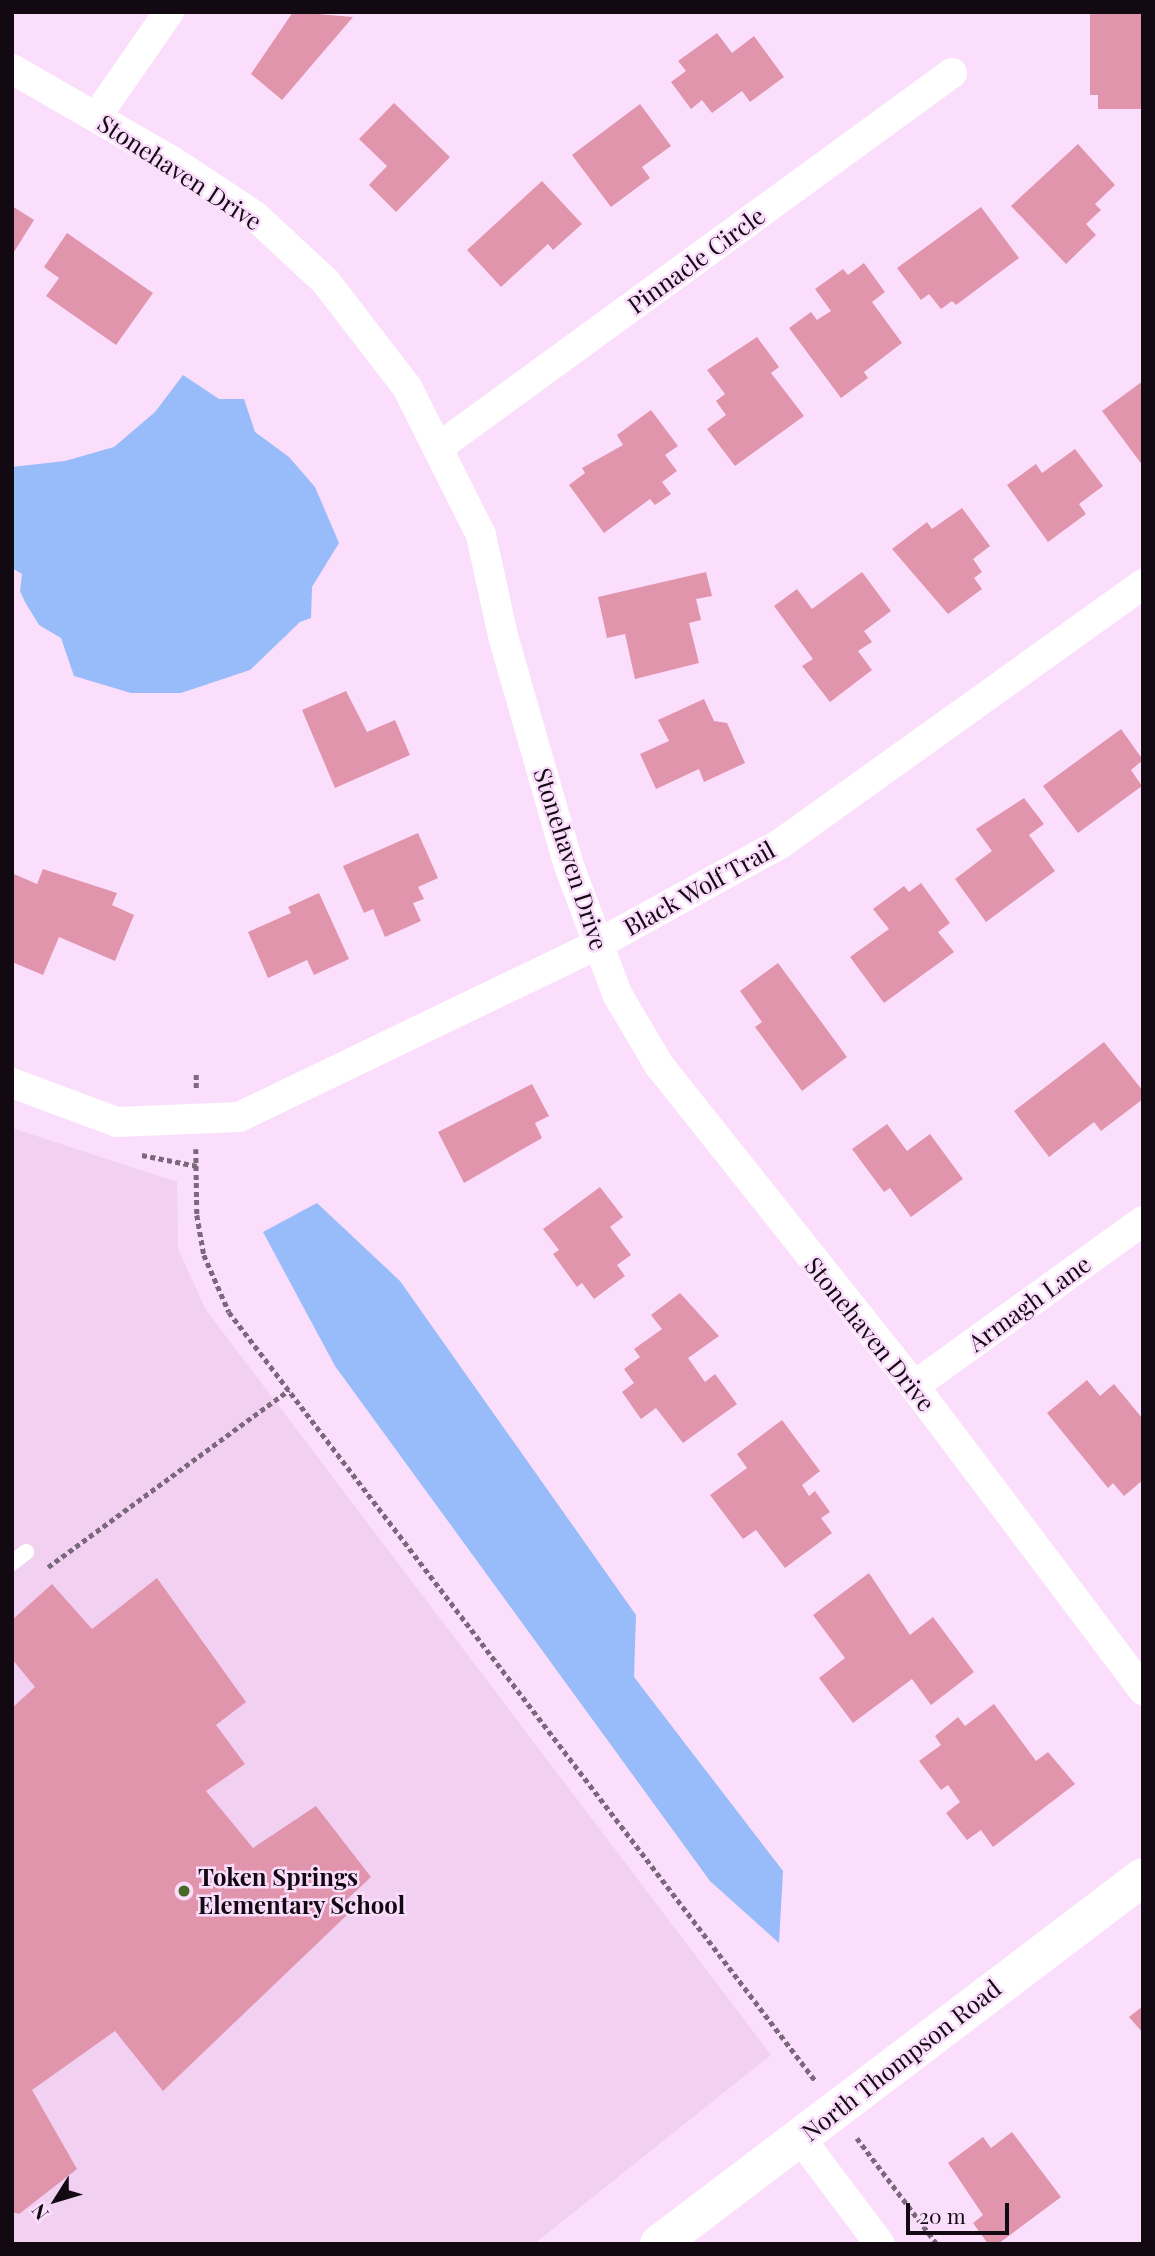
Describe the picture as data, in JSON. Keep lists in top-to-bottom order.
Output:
{
  "streets": {
    "street": [
      "Stonehaven Drive",
      "Pinnacle Circle",
      "Black Wolf Trail",
      "Armagh Lane",
      "North Thompson Road"
    ]
  },
  "crossings": [
    ["Stonehaven Drive", "Pinnacle Circle"],
    ["Stonehaven Drive", "Black Wolf Trail"],
    ["Stonehaven Drive", "Armagh Lane"]
  ],
  "places": ["Token Springs Elementary School"],
  "scale_bar": "20 m",
  "north": "bottom left"
}
